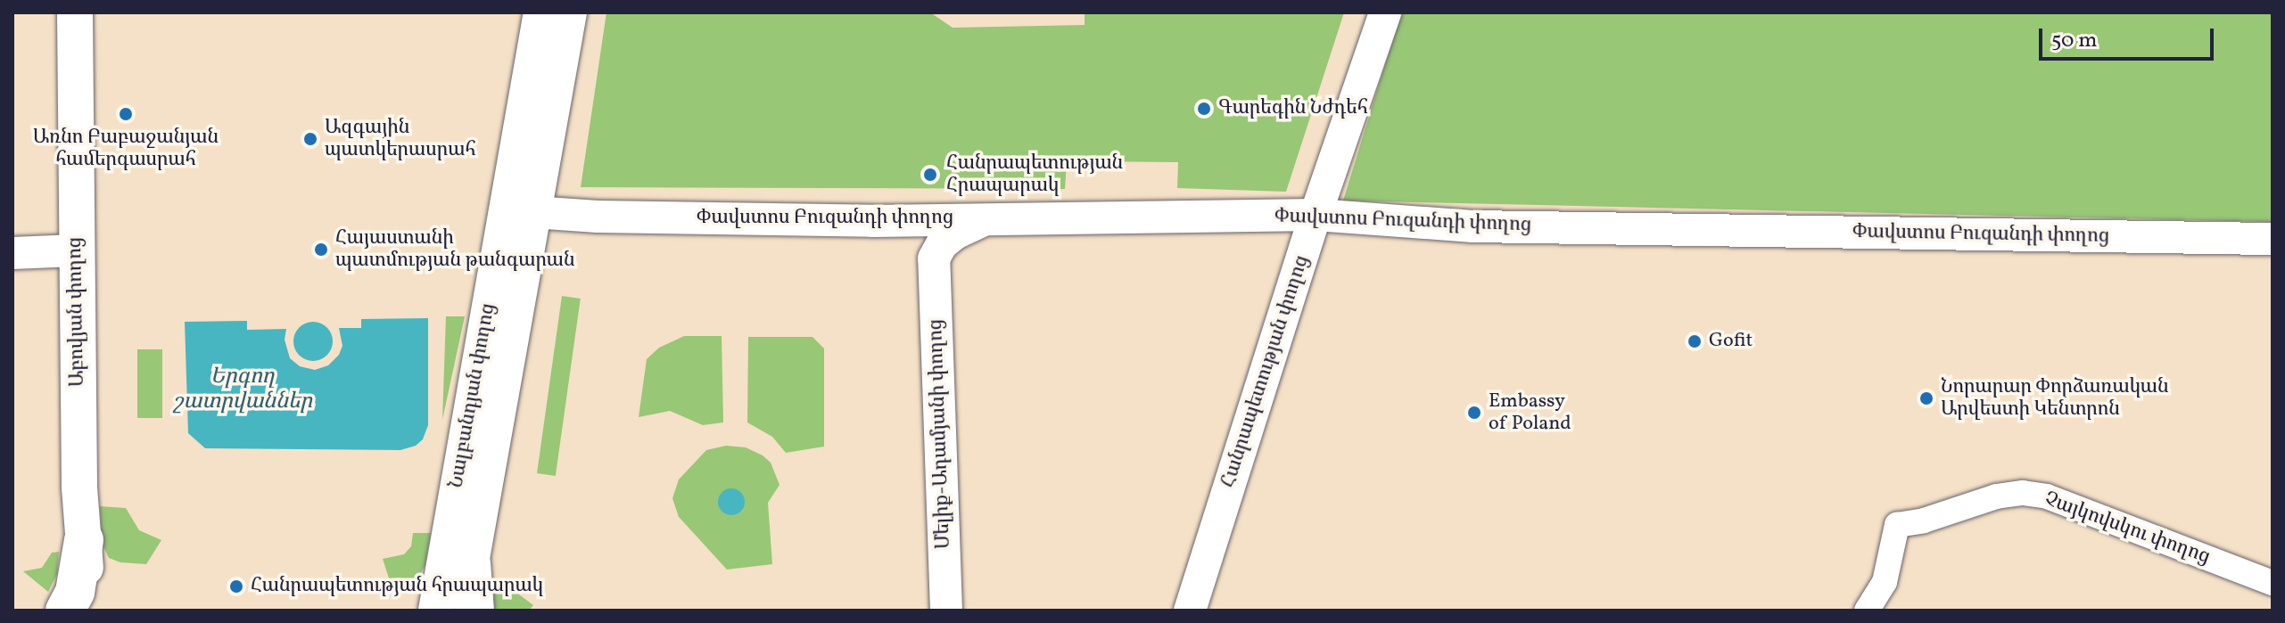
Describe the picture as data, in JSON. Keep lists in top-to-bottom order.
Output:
{
  "streets": {
    "main road": ["Աբովյան փողոց", "Նալբանդյան փողոց"],
    "street": [
      "Փավստոս Բուզանդի փողոց",
      "Հանրապետության փողոց",
      "Մելիք-Ադամյանի փողոց",
      "Չայկովսկու փողոց"
    ]
  },
  "crossings": [
    ["Փավստոս Բուզանդի փողոց", "Հանրապետության փողոց"],
    ["Փավստոս Բուզանդի փողոց", "Նալբանդյան փողոց"]
  ],
  "water": ["Երգող շատրվաններ"],
  "places": [
    "Գարեգին Նժդեհ",
    "Առնո Բաբաջանյան համերգասրահ",
    "Ազգային պատկերասրահ",
    "Հանրապետության Հրապարակ",
    "Հայաստանի պատմության թանգարան",
    "Gofit",
    "Նորարար Փորձառական Արվեստի Կենտրոն",
    "Embassy of Poland",
    "Հանրապետության հրապարակ"
  ],
  "scale_bar": "50 m"
}
